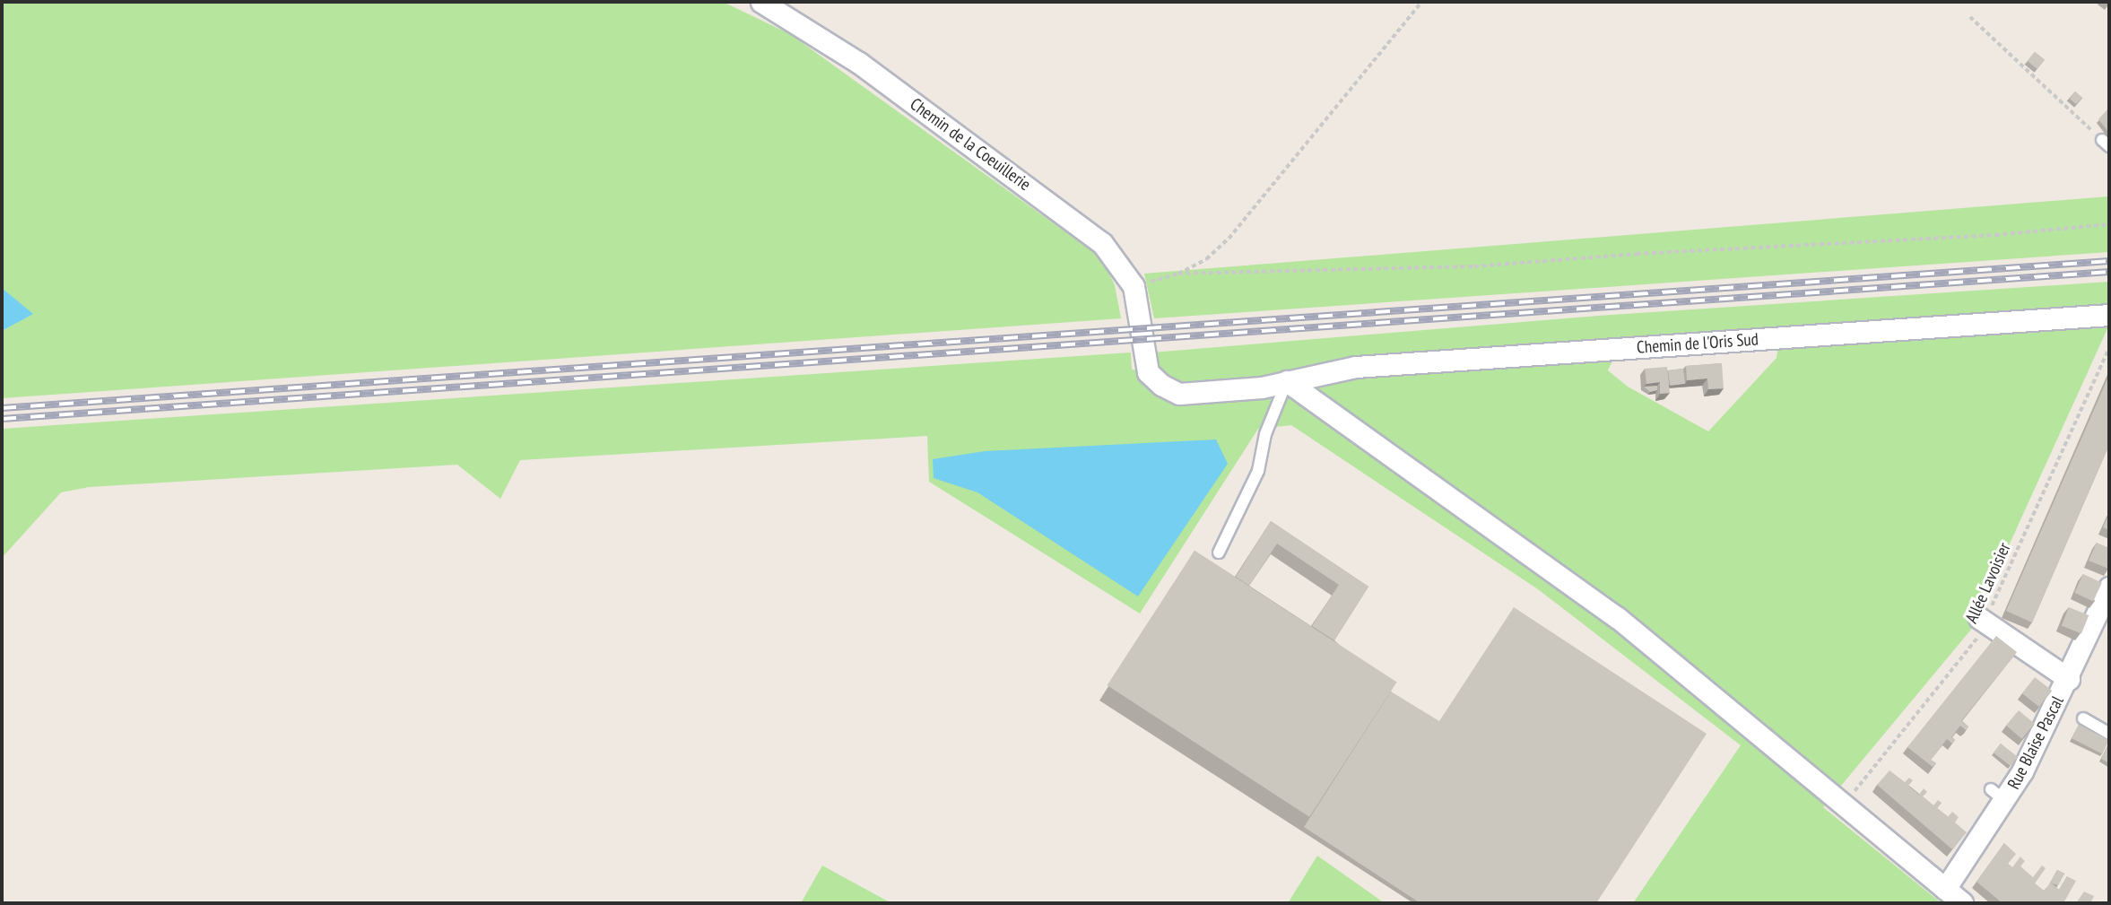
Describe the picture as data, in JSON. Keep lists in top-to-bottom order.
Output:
{
  "streets": {
    "street": ["Chemin de la Coeuillerie", "Chemin de l'Oris Sud", "Rue Blaise Pascal"],
    "path": ["Allée Lavoisier"]
  },
  "crossings": [
    ["Chemin de la Coeuillerie", "Chemin de l'Oris Sud"]
  ]
}
